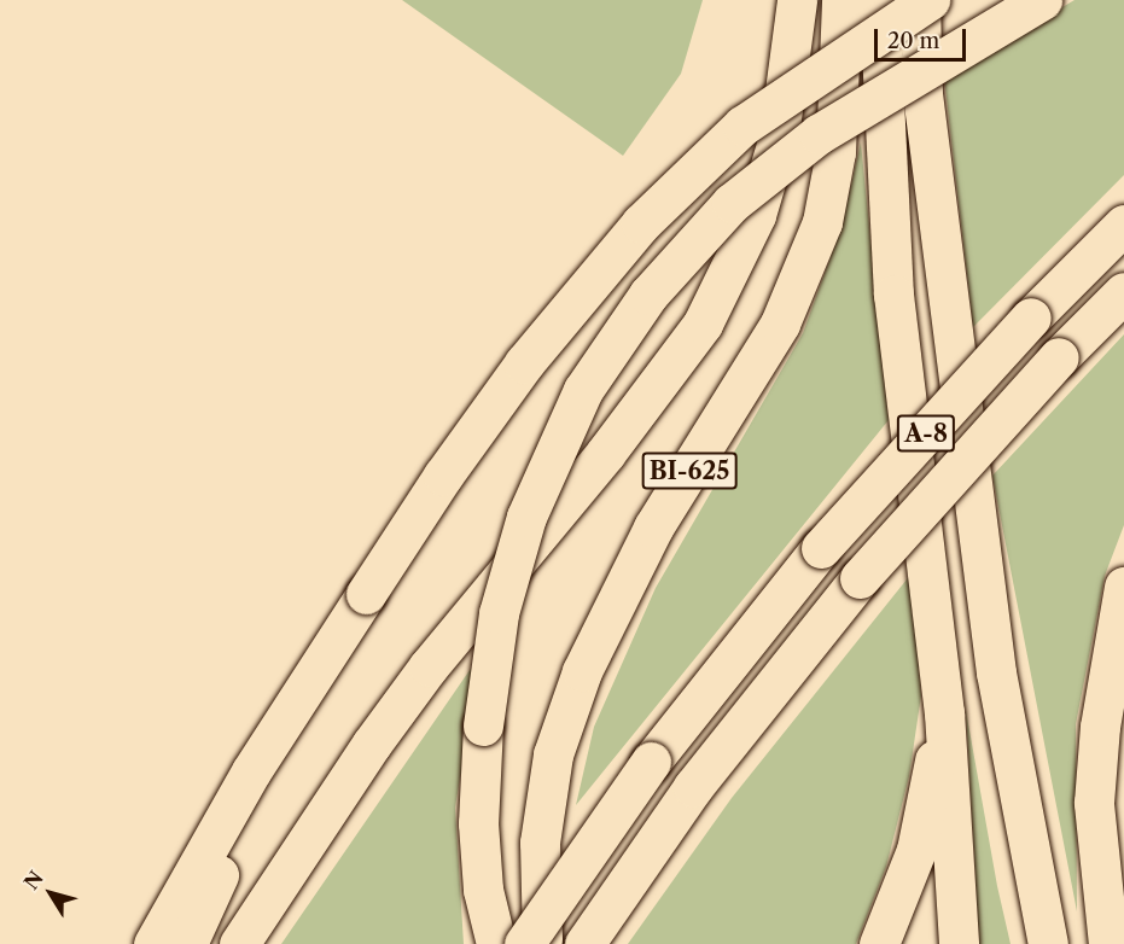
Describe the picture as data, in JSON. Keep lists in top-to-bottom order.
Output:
{
  "streets": {
    "main road": ["A-8", "BI-625"]
  },
  "scale_bar": "20 m",
  "north": "top left"
}
